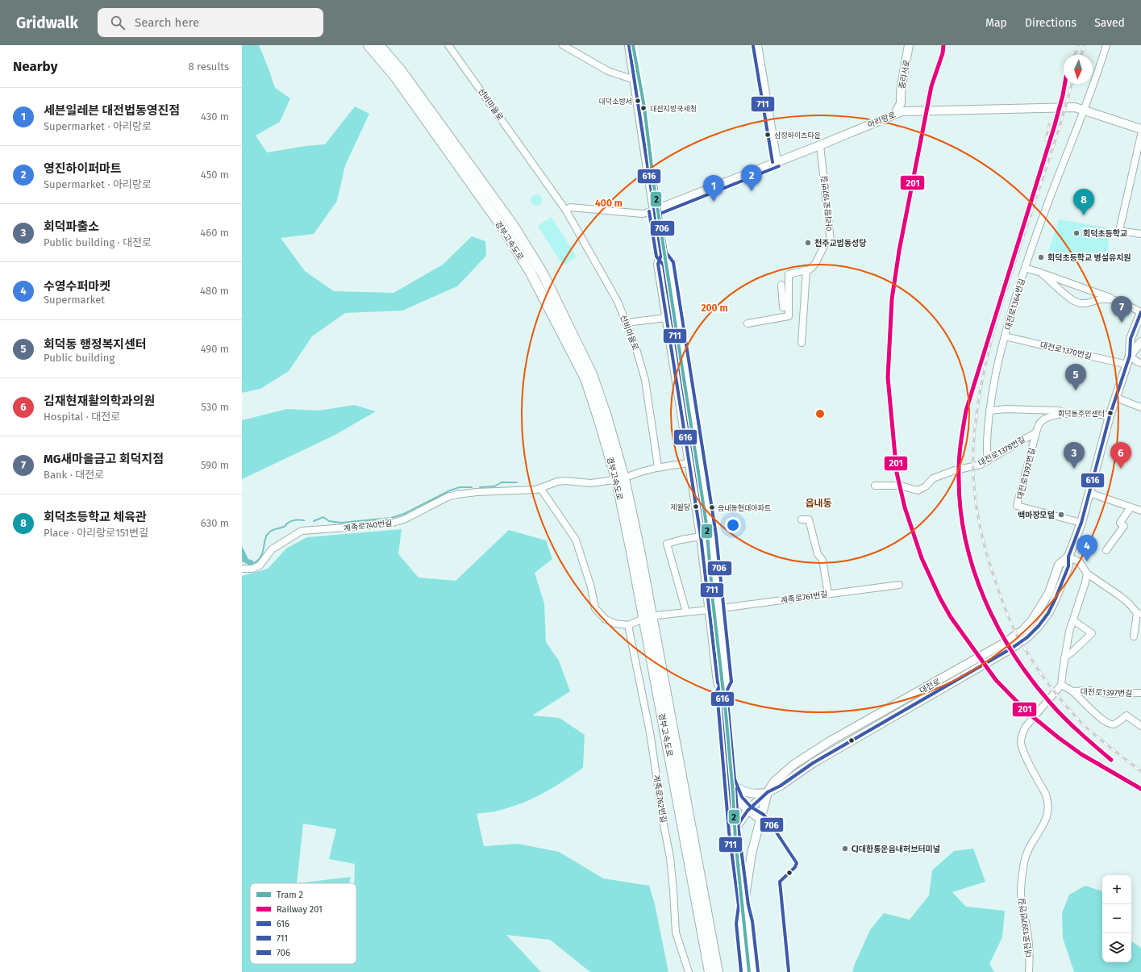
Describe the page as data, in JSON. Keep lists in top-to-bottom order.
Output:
{
  "streets": {
    "highway": ["경부고속도로"],
    "main road": ["중리서로", "아리랑로", "대전로"],
    "street": [
      "선비마을로",
      "아리랑로197번길",
      "대전로1364번길",
      "대전로1370번길",
      "대전로1378번길",
      "대전로1392번길",
      "계족로740번길",
      "계족로761번길",
      "대전로1397번길",
      "계족로762번길",
      "대전로1397번안길"
    ]
  },
  "crossings": [
    ["중리서로", "아리랑로"],
    ["아리랑로", "아리랑로197번길"],
    ["대전로1364번길", "대전로1370번길"],
    ["대전로1364번길", "대전로1378번길"],
    ["대전로1364번길", "대전로"],
    ["대전로1370번길", "대전로"],
    ["대전로1378번길", "대전로1392번길"],
    ["대전로1378번길", "대전로"],
    ["대전로1392번길", "대전로"]
  ],
  "districts": ["읍내동"],
  "places": [
    "대덕소방서",
    "대전지방국세청",
    "삼정하이츠타운",
    "회덕초등학교",
    "천주교법동성당",
    "회덕초등학교 병설유치원",
    "회덕동주민센터",
    "제월당",
    "읍내동현대아파트",
    "백마장모텔",
    "CJ대한통운읍내허브터미널"
  ],
  "lines": [
    "tram line 2",
    "rail line 201",
    "transit line 616",
    "transit line 706",
    "transit line 711"
  ],
  "legend": [
    "Tram 2",
    "Railway 201",
    "616",
    "711",
    "706"
  ],
  "north": "bottom",
  "page": {
    "header": "Gridwalk",
    "search": "Search here",
    "nav": ["Map", "Directions", "Saved"],
    "heading": ["Nearby", "8 results"],
    "list": [
      {
        "mark": "1",
        "name": "세븐일레븐 대전법동영진점",
        "note": "Supermarket · 아리랑로",
        "value": "430 m"
      },
      {
        "mark": "2",
        "name": "영진하이퍼마트",
        "note": "Supermarket · 아리랑로",
        "value": "450 m"
      },
      {
        "mark": "3",
        "name": "회덕파출소",
        "note": "Public building · 대전로",
        "value": "460 m"
      },
      {
        "mark": "4",
        "name": "수영수퍼마켓",
        "note": "Supermarket",
        "value": "480 m"
      },
      {
        "mark": "5",
        "name": "회덕동 행정복지센터",
        "note": "Public building",
        "value": "490 m"
      },
      {
        "mark": "6",
        "name": "김재현재활의학과의원",
        "note": "Hospital · 대전로",
        "value": "530 m"
      },
      {
        "mark": "7",
        "name": "MG새마을금고 회덕지점",
        "note": "Bank · 대전로",
        "value": "590 m"
      },
      {
        "mark": "8",
        "name": "회덕초등학교 체육관",
        "note": "Place · 아리랑로151번길",
        "value": "630 m"
      }
    ],
    "pins": [
      "2",
      "1",
      "8",
      "7",
      "5",
      "3",
      "6",
      "4"
    ],
    "map_buttons": ["+", "−"]
  },
  "rings": ["400 m", "200 m"]
}
